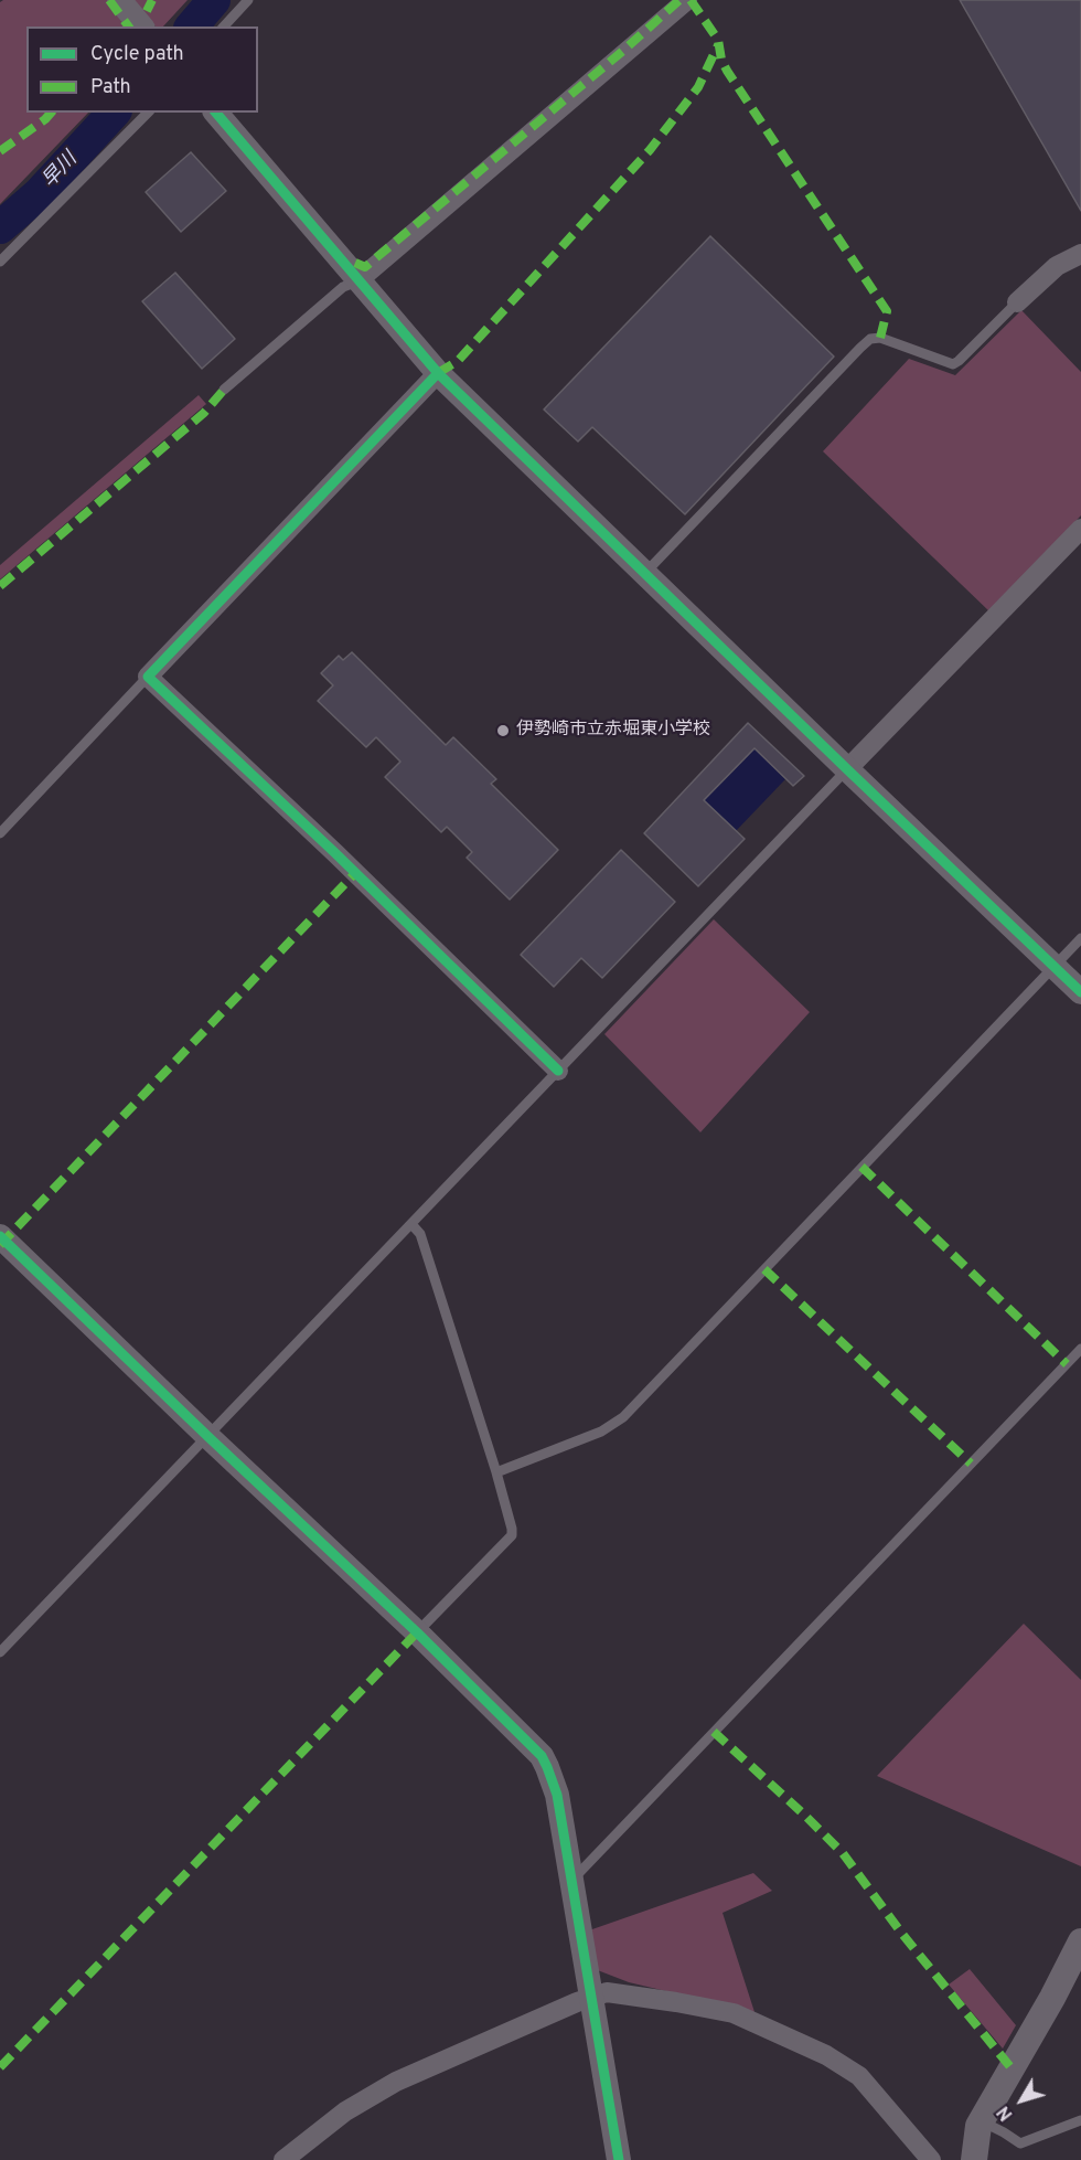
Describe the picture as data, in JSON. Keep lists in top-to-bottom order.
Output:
{
  "water": ["早川"],
  "places": ["伊勢崎市立赤堀東小学校"],
  "legend": ["Cycle path", "Path"],
  "north": "bottom left"
}
